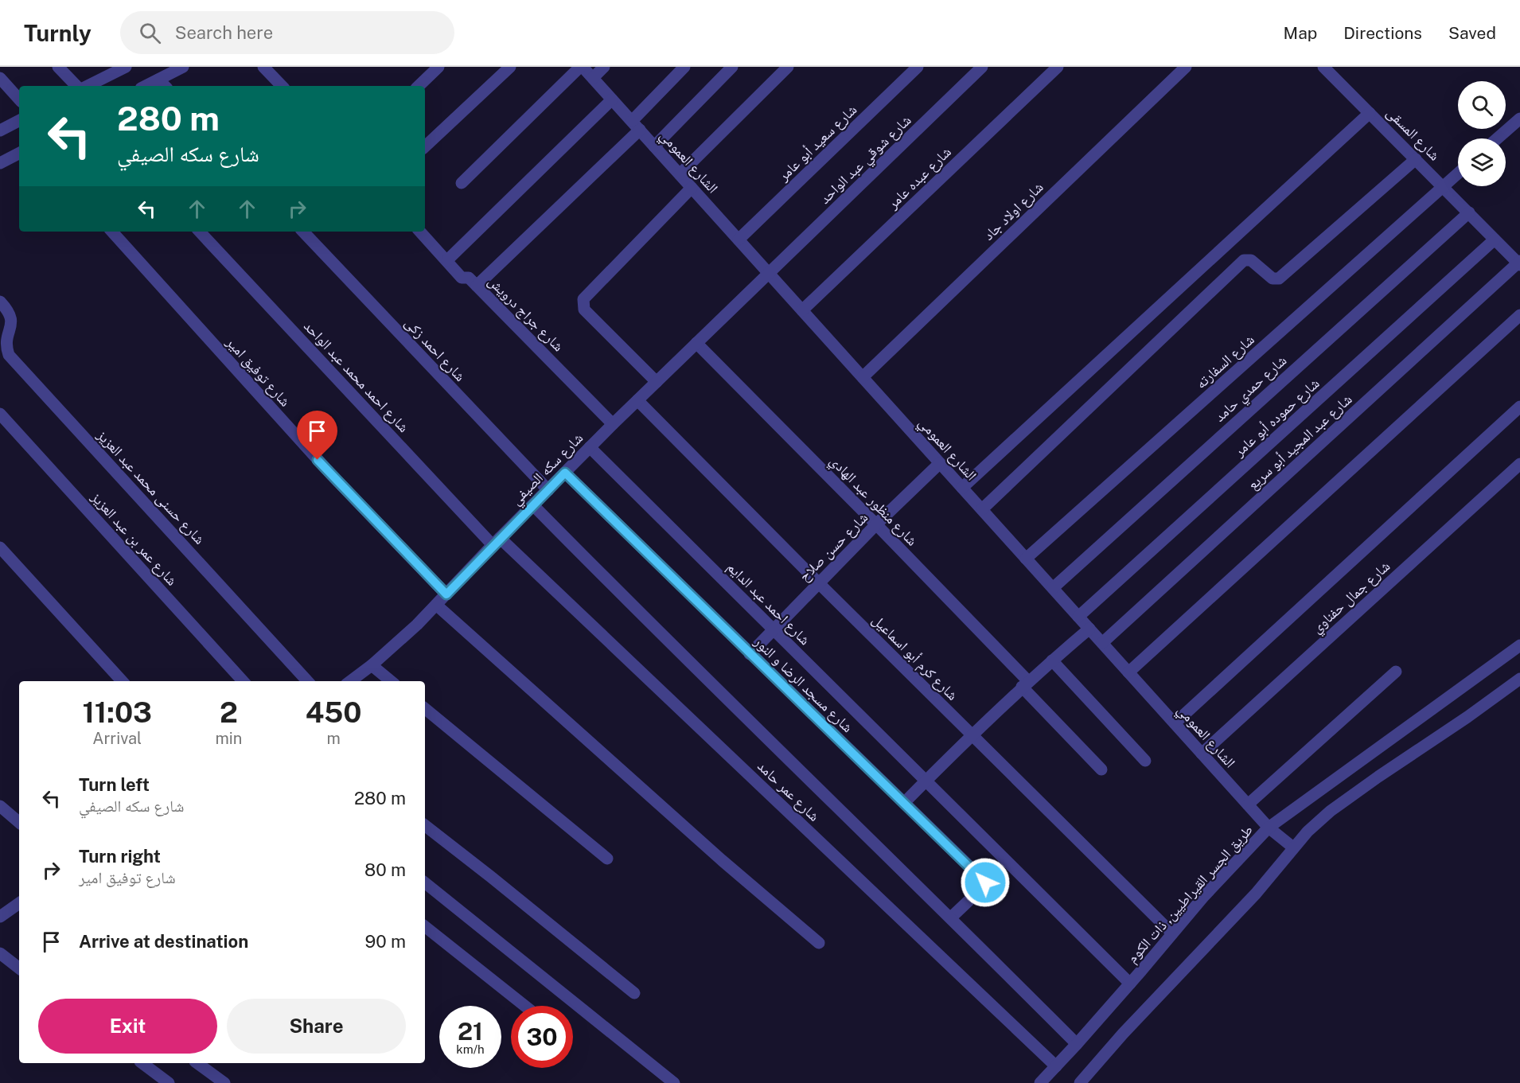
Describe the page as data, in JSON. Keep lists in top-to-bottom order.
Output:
{
  "streets": {
    "street": [
      "شارع المسقى",
      "شارع سعيد أبو عامر",
      "شارع شوقي عبد الواحد",
      "الشارع العمومي",
      "شارع عبده عامر",
      "شارع اولاد جاد",
      "شارع جراج درويش",
      "شارع احمد زكى",
      "شارع السفارته",
      "شارع توفيق امير",
      "شارع احمد محمد عبد الواحد",
      "شارع حمدي حامد",
      "شارع حموده أبو عامر",
      "شارع عبد المجيد أبو سريع",
      "شارع سكه الصيفي",
      "شارع حسنى محمد عبد العزيز",
      "شارع منظور عبد الهادي",
      "شارع عمر بن عبد العزيز",
      "شارع حسن صلاح",
      "شارع جمال حفناوي",
      "شارع احمد عبد الدايم",
      "شارع كرم أبو اسماعيل",
      "شارع مسجد الرضا و النور",
      "شارع عمر حامد",
      "طريق الجسر القيراطيين, ذات الكوم"
    ]
  },
  "crossings": [
    ["شارع المسقى", "شارع السفارته"],
    ["شارع المسقى", "شارع حمدي حامد"],
    ["شارع المسقى", "شارع حموده أبو عامر"],
    ["شارع المسقى", "شارع عبد المجيد أبو سريع"],
    ["شارع سعيد أبو عامر", "الشارع العمومي"],
    ["شارع شوقي عبد الواحد", "الشارع العمومي"],
    ["شارع شوقي عبد الواحد", "شارع سكه الصيفي"],
    ["الشارع العمومي", "شارع عبده عامر"],
    ["الشارع العمومي", "شارع اولاد جاد"],
    ["الشارع العمومي", "شارع السفارته"],
    ["الشارع العمومي", "شارع حمدي حامد"],
    ["الشارع العمومي", "شارع حموده أبو عامر"],
    ["الشارع العمومي", "شارع عبد المجيد أبو سريع"],
    ["الشارع العمومي", "شارع سكه الصيفي"],
    ["الشارع العمومي", "شارع حسن صلاح"],
    ["الشارع العمومي", "شارع جمال حفناوي"],
    ["الشارع العمومي", "طريق الجسر القيراطيين, ذات الكوم"],
    ["شارع جراج درويش", "شارع سكه الصيفي"],
    ["شارع احمد زكى", "شارع سكه الصيفي"],
    ["شارع توفيق امير", "شارع سكه الصيفي"],
    ["شارع احمد محمد عبد الواحد", "شارع سكه الصيفي"],
    ["شارع احمد محمد عبد الواحد", "شارع عمر حامد"],
    ["شارع سكه الصيفي", "شارع منظور عبد الهادي"],
    ["شارع سكه الصيفي", "شارع احمد عبد الدايم"],
    ["شارع سكه الصيفي", "شارع كرم أبو اسماعيل"],
    ["شارع سكه الصيفي", "شارع مسجد الرضا و النور"],
    ["شارع سكه الصيفي", "شارع عمر حامد"],
    ["شارع منظور عبد الهادي", "شارع حسن صلاح"],
    ["شارع حسن صلاح", "شارع احمد عبد الدايم"],
    ["شارع حسن صلاح", "شارع كرم أبو اسماعيل"],
    ["شارع حسن صلاح", "شارع مسجد الرضا و النور"],
    ["شارع احمد عبد الدايم", "طريق الجسر القيراطيين, ذات الكوم"],
    ["شارع كرم أبو اسماعيل", "طريق الجسر القيراطيين, ذات الكوم"],
    ["شارع عمر حامد", "طريق الجسر القيراطيين, ذات الكوم"]
  ],
  "page": {
    "header": "Turnly",
    "search": "Search here",
    "nav": ["Map", "Directions", "Saved"],
    "turn": ["280 m", "شارع سكه الصيفي"],
    "eta": [
      "11:03",
      "Arrival",
      "2",
      "min",
      "450",
      "m"
    ],
    "list": [
      {
        "name": "Turn left",
        "note": "شارع سكه الصيفي",
        "value": "280 m"
      },
      {
        "name": "Turn right",
        "note": "شارع توفيق امير",
        "value": "80 m"
      },
      {
        "name": "Arrive at destination",
        "value": "90 m"
      }
    ],
    "buttons": ["Exit", "Share"],
    "speed": "21 km/h",
    "limit": "30"
  }
}
